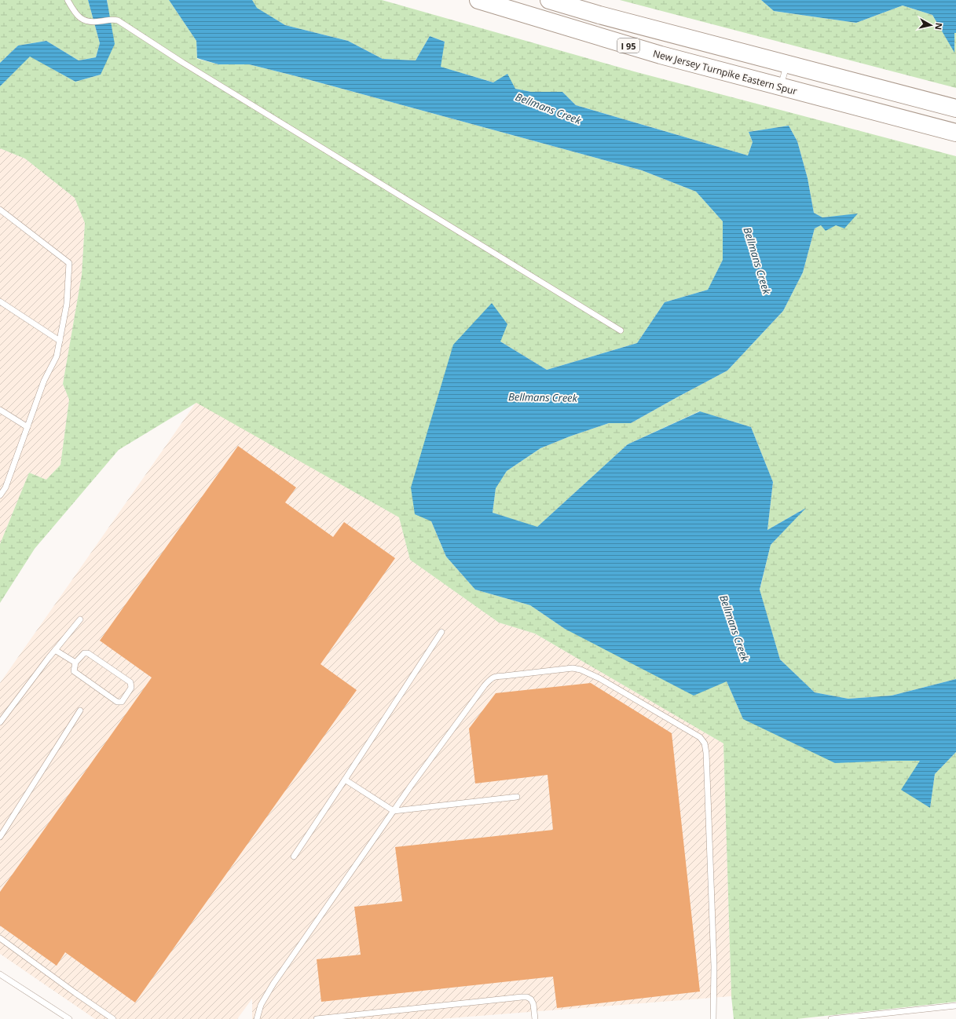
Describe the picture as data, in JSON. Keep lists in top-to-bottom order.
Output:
{
  "streets": {
    "highway": ["I 95", "New Jersey Turnpike Eastern Spur"]
  },
  "water": ["Bellmans Creek"],
  "north": "right"
}
